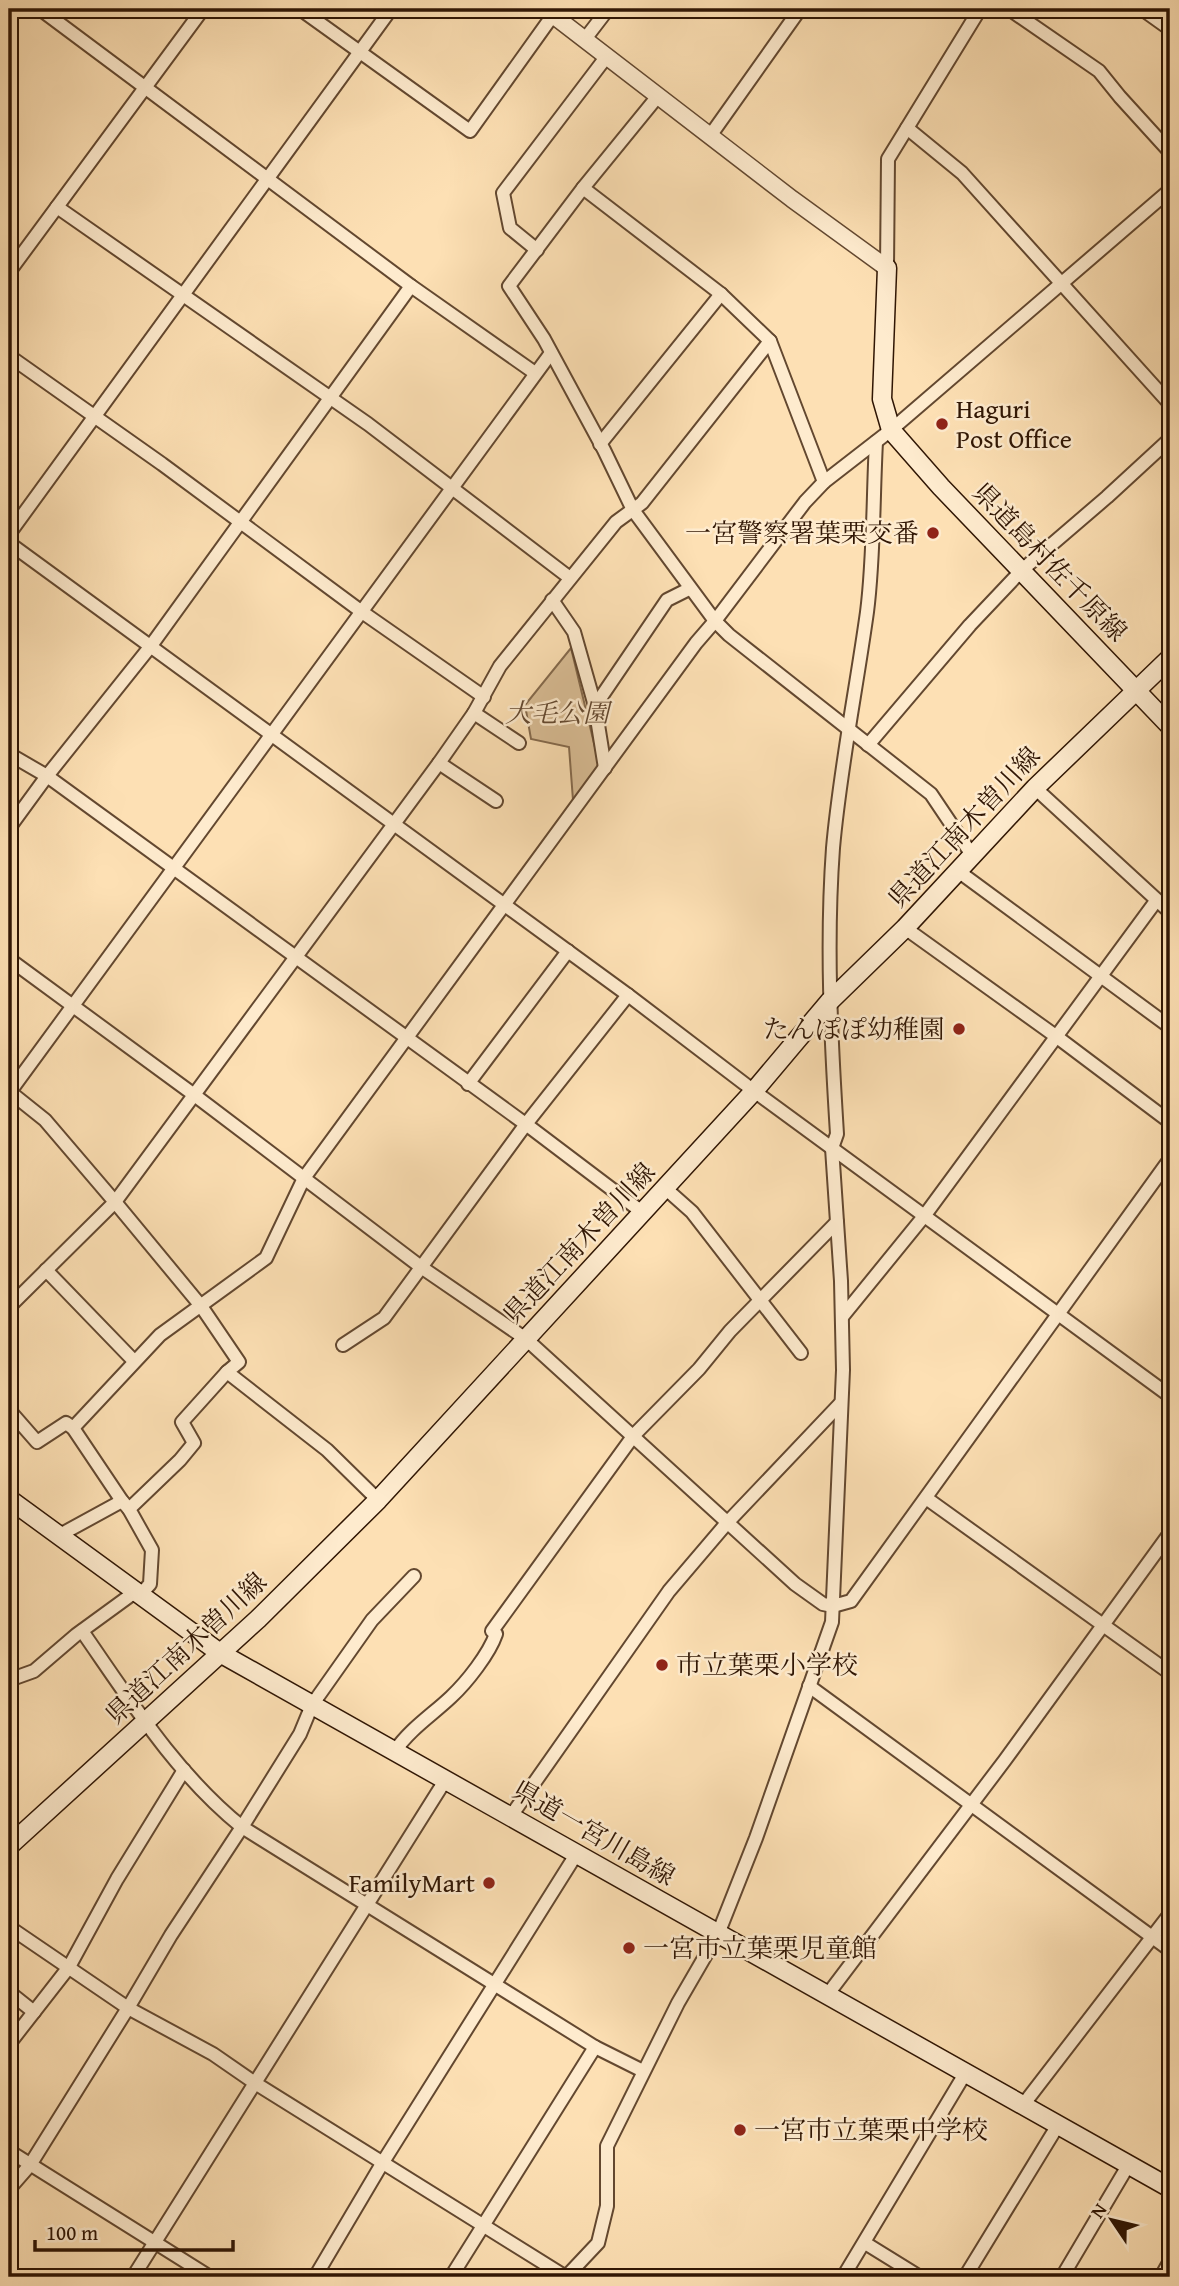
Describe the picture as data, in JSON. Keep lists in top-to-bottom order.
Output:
{
  "streets": {
    "main road": ["県道島村佐千原線", "県道江南木曽川線", "県道一宮川島線"]
  },
  "crossings": [
    ["県道島村佐千原線", "県道江南木曽川線"],
    ["県道江南木曽川線", "県道一宮川島線"]
  ],
  "parks": ["大毛公園"],
  "places": [
    "Haguri Post Office",
    "一宮警察署葉栗交番",
    "たんぽぽ幼稚園",
    "市立葉栗小学校",
    "FamilyMart",
    "一宮市立葉栗児童館",
    "一宮市立葉栗中学校"
  ],
  "scale_bar": "100 m",
  "north": "top left"
}
